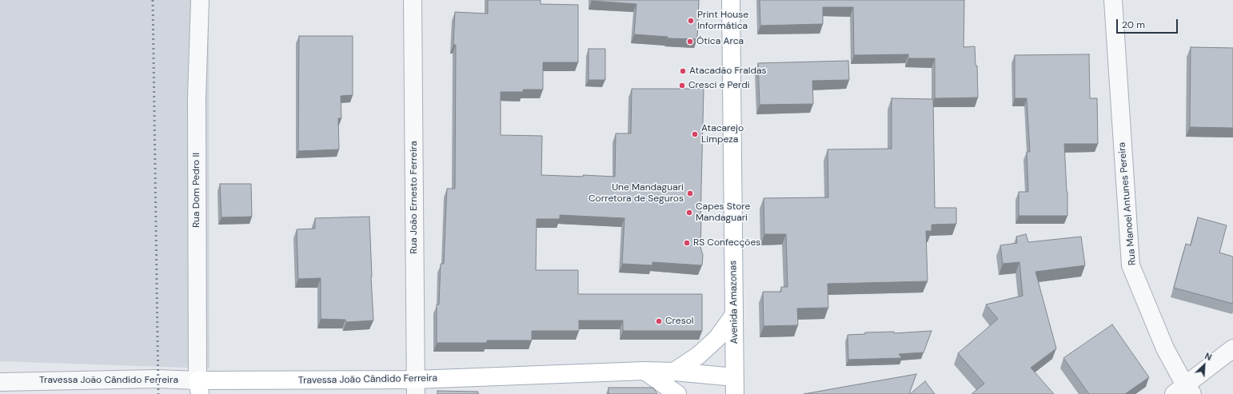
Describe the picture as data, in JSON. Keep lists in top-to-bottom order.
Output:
{
  "streets": {
    "main road": ["Avenida Amazonas", "Travessa João Cândido Ferreira"],
    "street": ["Rua Dom Pedro II", "Rua João Ernesto Ferreira", "Rua Manoel Antunes Pereira"]
  },
  "crossings": [
    ["Rua Dom Pedro II", "Travessa João Cândido Ferreira"],
    ["Rua João Ernesto Ferreira", "Travessa João Cândido Ferreira"],
    ["Avenida Amazonas", "Travessa João Cândido Ferreira"]
  ],
  "places": [
    "Print House Informática",
    "Ótica Arca",
    "Atacadão Fraldas",
    "Cresci e Perdi",
    "Atacarejo Limpeza",
    "Une Mandaguari Corretora de Seguros",
    "Capes Store Mandaguari",
    "RS Confecções",
    "Cresol"
  ],
  "scale_bar": "20 m",
  "north": "top right"
}
